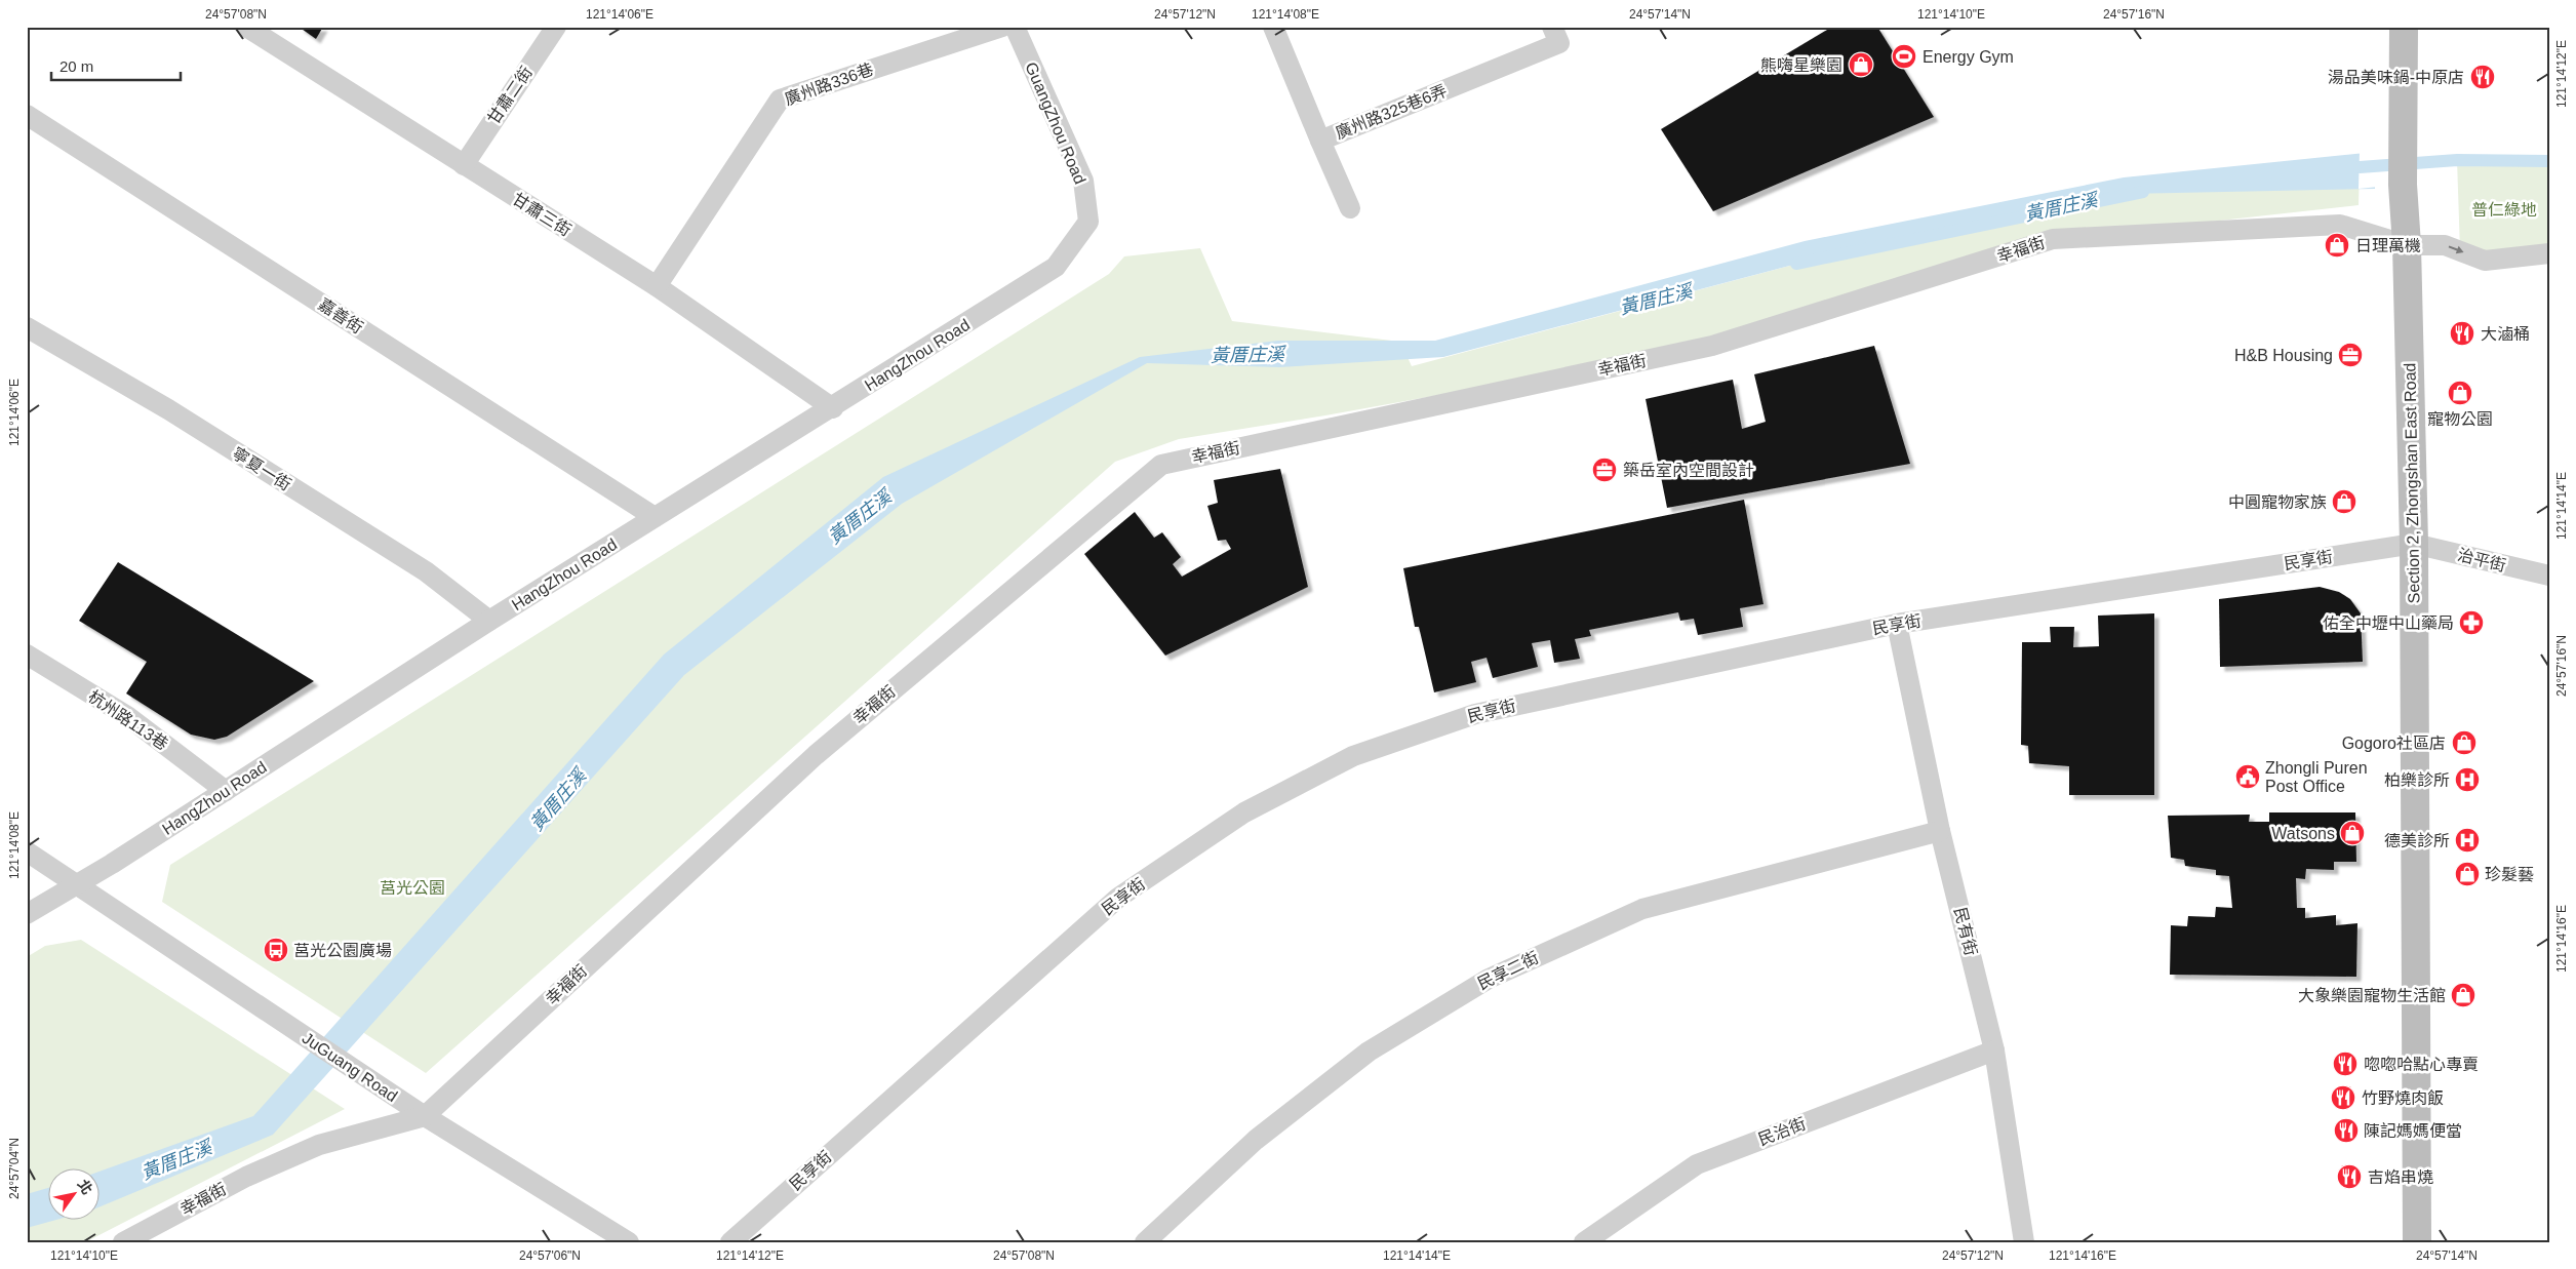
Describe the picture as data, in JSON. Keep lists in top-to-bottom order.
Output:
{
  "streets": {
    "main road": ["Section 2, Zhongshan East Road"],
    "lane": [
      "廣州路336巷",
      "甘肅二街",
      "廣州路325巷6弄",
      "GuangZhou Road",
      "甘肅三街",
      "幸福街",
      "嘉善街",
      "HangZhou Road",
      "寧夏一街",
      "民享街",
      "治平街",
      "杭州路113巷",
      "民有街",
      "民享二街",
      "JuGuang Road",
      "民治街"
    ]
  },
  "crossings": [
    ["廣州路336巷", "甘肅三街"],
    ["甘肅二街", "甘肅三街"],
    ["GuangZhou Road", "HangZhou Road"],
    ["甘肅三街", "HangZhou Road"],
    ["幸福街", "Section 2, Zhongshan East Road"],
    ["幸福街", "JuGuang Road"],
    ["嘉善街", "HangZhou Road"],
    ["HangZhou Road", "寧夏一街"],
    ["HangZhou Road", "杭州路113巷"],
    ["HangZhou Road", "JuGuang Road"],
    ["Section 2, Zhongshan East Road", "民享街"],
    ["Section 2, Zhongshan East Road", "治平街"],
    ["民享街", "治平街"],
    ["民享街", "民有街"],
    ["民有街", "民享二街"],
    ["民有街", "民治街"]
  ],
  "water": ["黃厝庄溪"],
  "parks": ["普仁綠地", "莒光公園"],
  "places": {
    "sports": ["Energy Gym"],
    "shop": [
      "熊嗨星樂園",
      "日理萬機",
      "寵物公園",
      "中圓寵物家族",
      "Gogoro社區店",
      "Watsons",
      "珍髮藝",
      "大象樂園寵物生活館"
    ],
    "restaurant": [
      "湯品美味鍋-中原店",
      "大滷桶",
      "唿唿哈點心專賣",
      "竹野燒肉飯",
      "陳記媽媽便當",
      "吉焰串燒"
    ],
    "office": ["H&B Housing", "築岳室內空間設計"],
    "pharmacy": ["佑全中壢中山藥局"],
    "public building": ["Zhongli Puren Post Office"],
    "hospital": ["柏樂診所", "德美診所"],
    "bus stop": ["莒光公園廣場"]
  },
  "scale_bar": "20 m",
  "north": "top right",
  "coordinates": [
    "24°57'08\"N",
    "121°14'06\"E",
    "24°57'12\"N",
    "121°14'08\"E",
    "24°57'14\"N",
    "121°14'10\"E",
    "24°57'16\"N",
    "121°14'12\"E",
    "121°14'14\"E",
    "121°14'16\"E",
    "24°57'04\"N",
    "24°57'06\"N"
  ]
}
